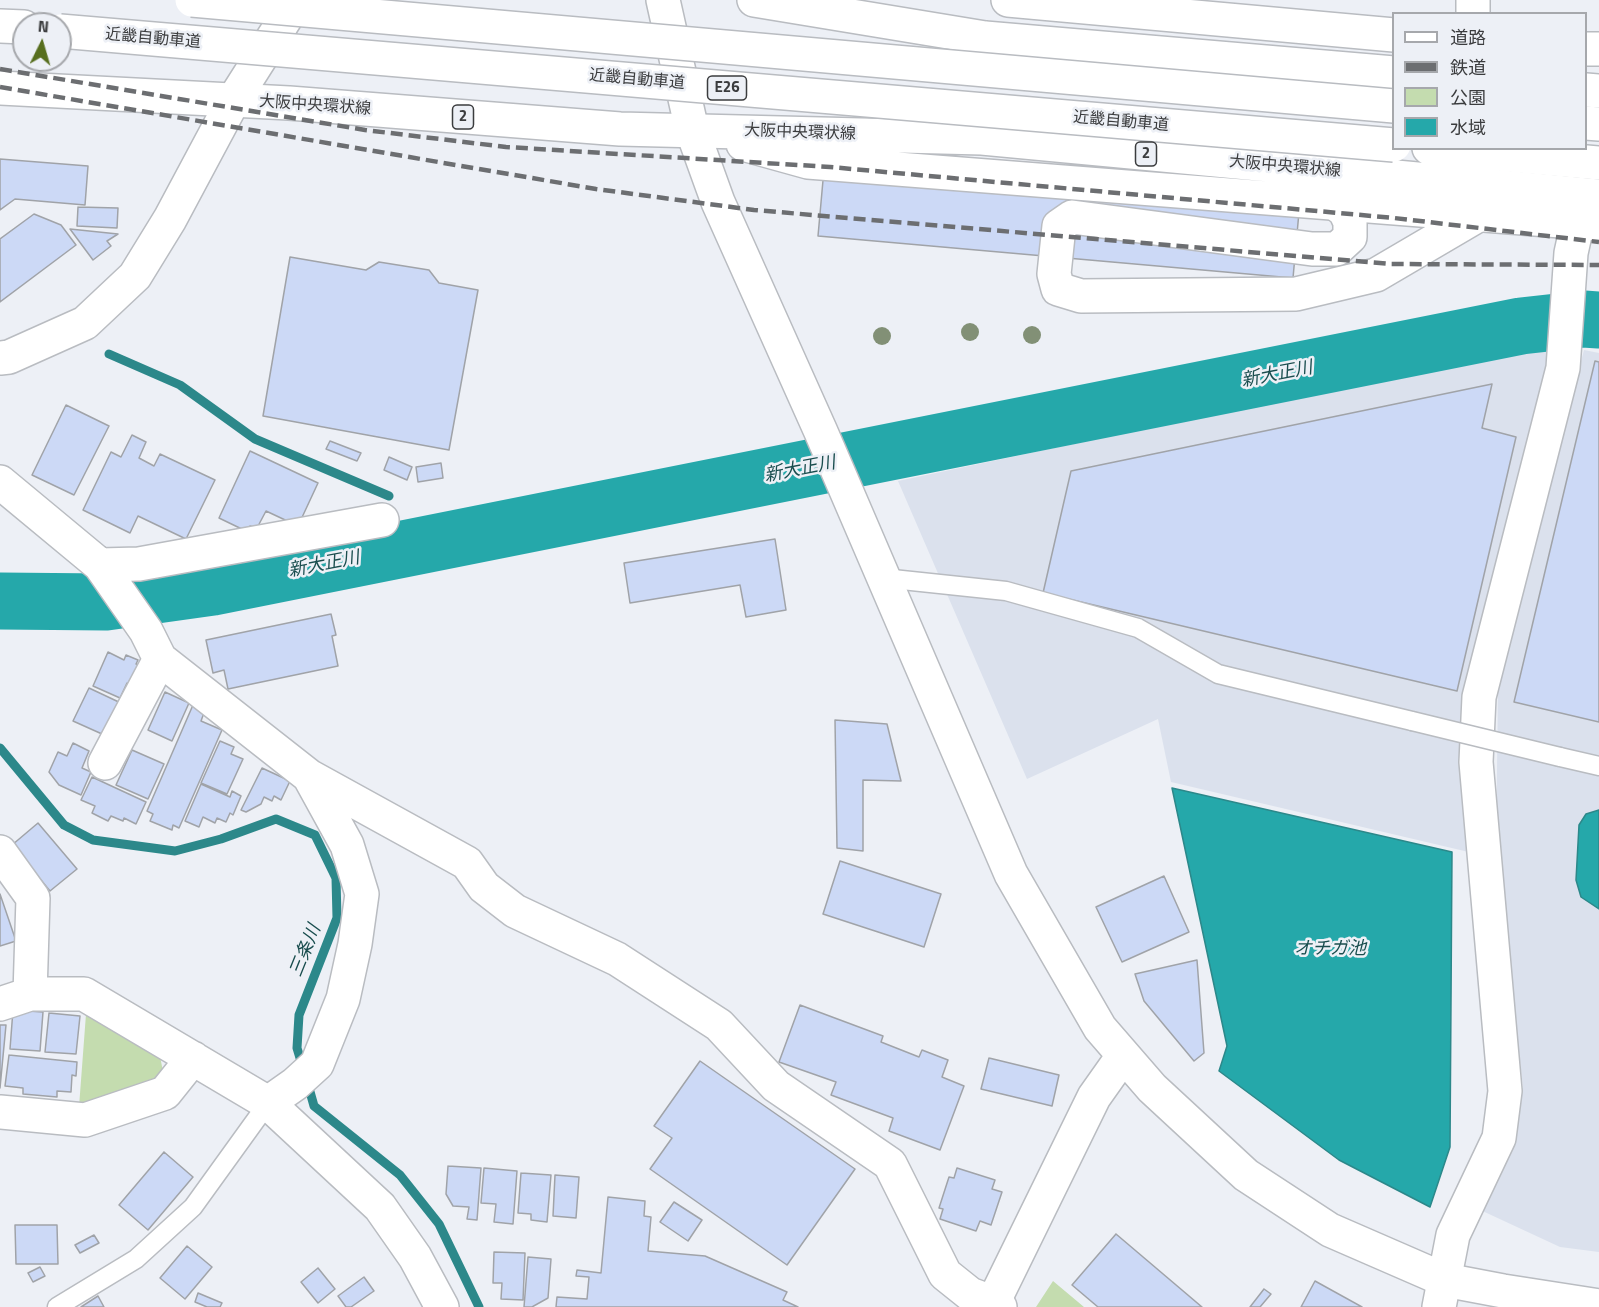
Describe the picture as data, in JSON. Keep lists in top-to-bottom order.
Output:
{
  "streets": {
    "main road": [
      "近畿自動車道",
      "E26",
      "大阪中央環状線",
      "2"
    ]
  },
  "water": ["新大正川", "オチガ池", "三条川"],
  "legend": [
    "道路",
    "鉄道",
    "公園",
    "水域"
  ],
  "north": "top"
}
